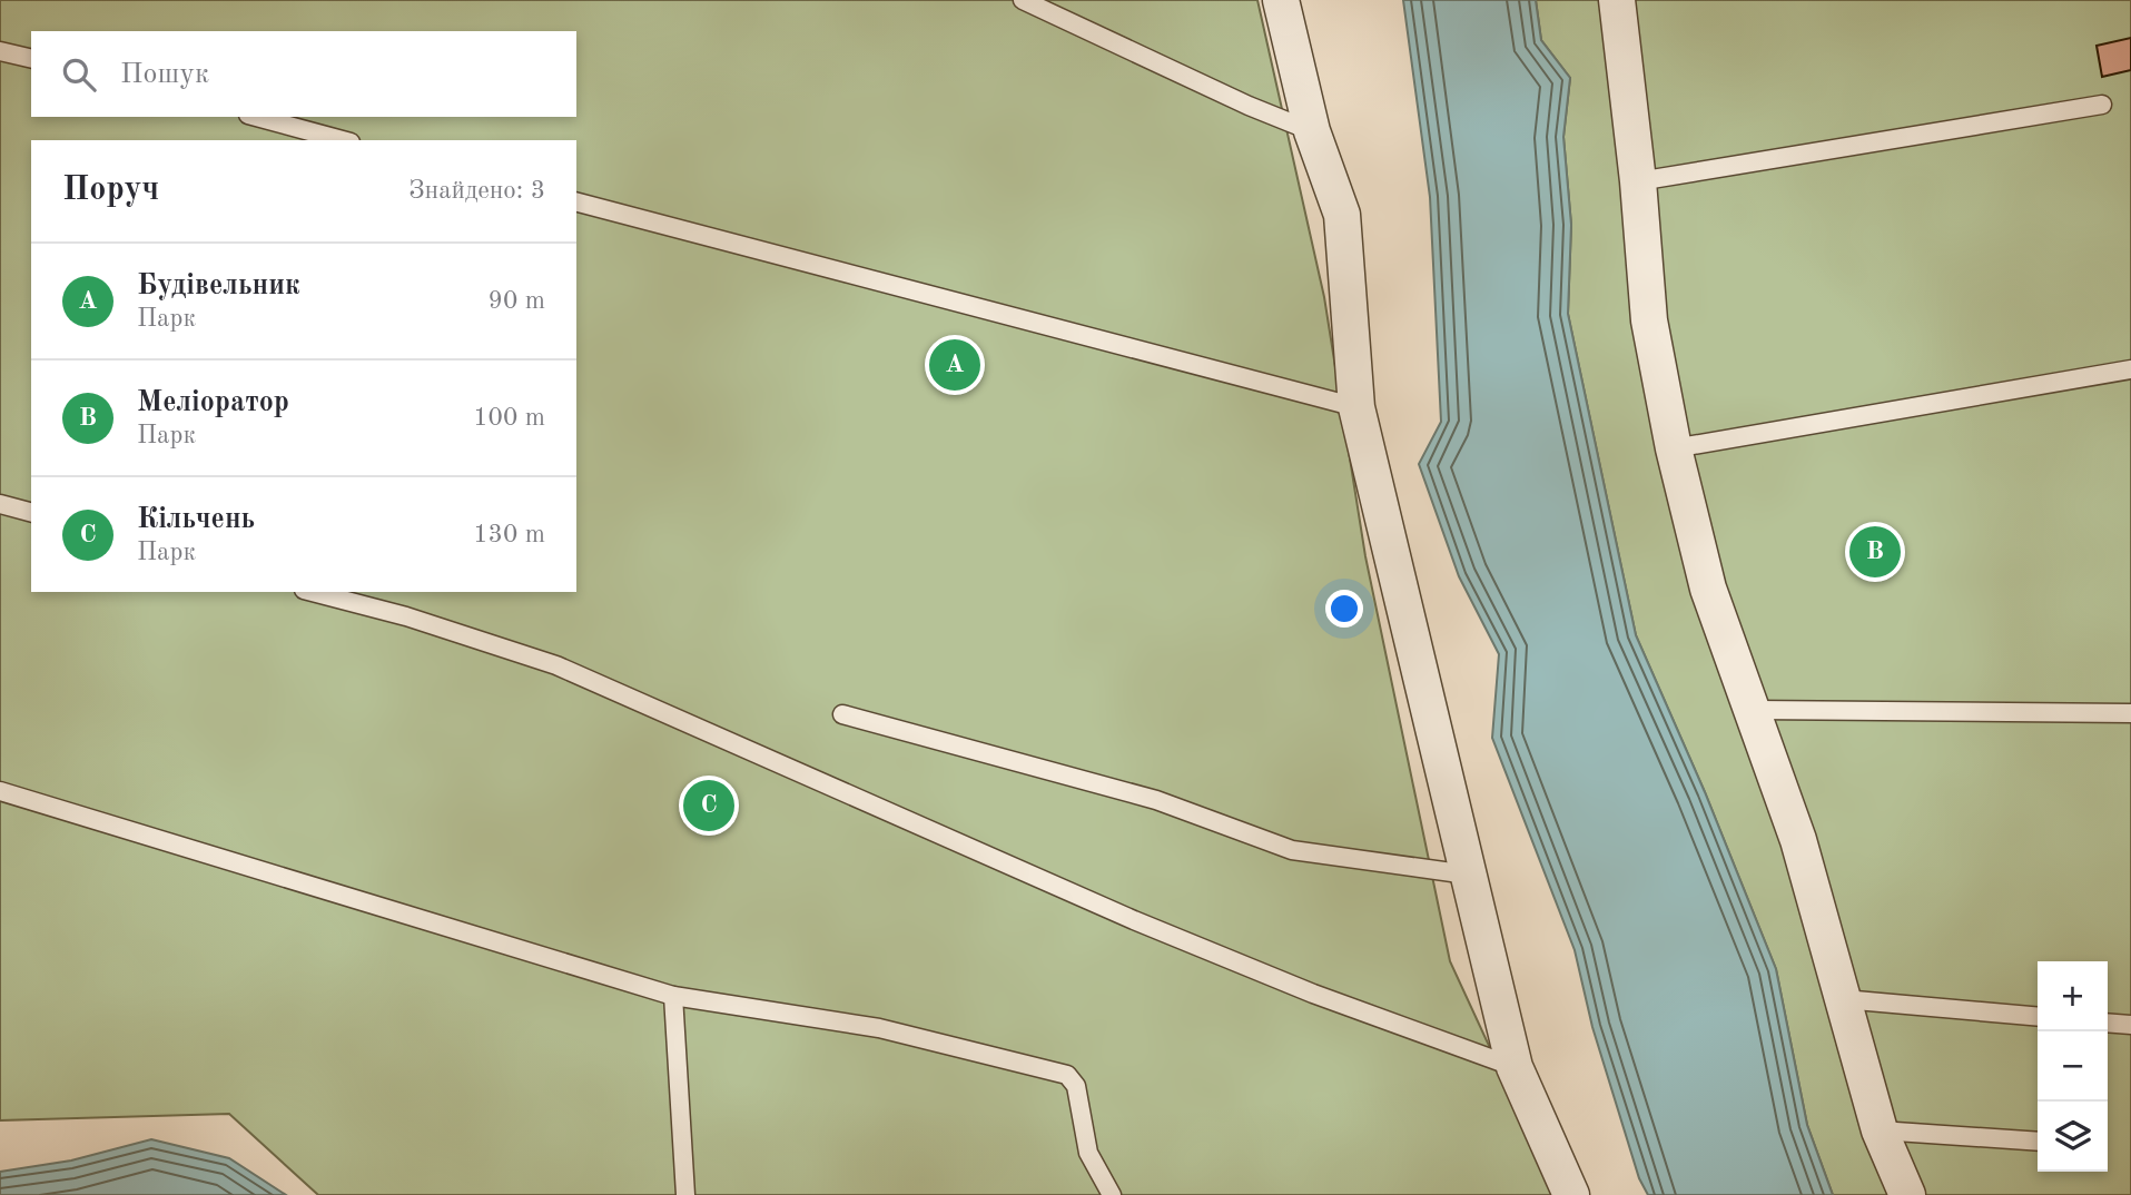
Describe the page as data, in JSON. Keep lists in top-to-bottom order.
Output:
{
  "page": {
    "search": "Пошук",
    "heading": ["Поруч", "Знайдено: 3"],
    "list": [
      {
        "mark": "A",
        "name": "Будівельник",
        "note": "Парк",
        "value": "90 m"
      },
      {
        "mark": "B",
        "name": "Меліоратор",
        "note": "Парк",
        "value": "100 m"
      },
      {
        "mark": "C",
        "name": "Кільчень",
        "note": "Парк",
        "value": "130 m"
      }
    ],
    "pins": ["A", "B", "C"],
    "map_buttons": ["+", "−"]
  }
}
